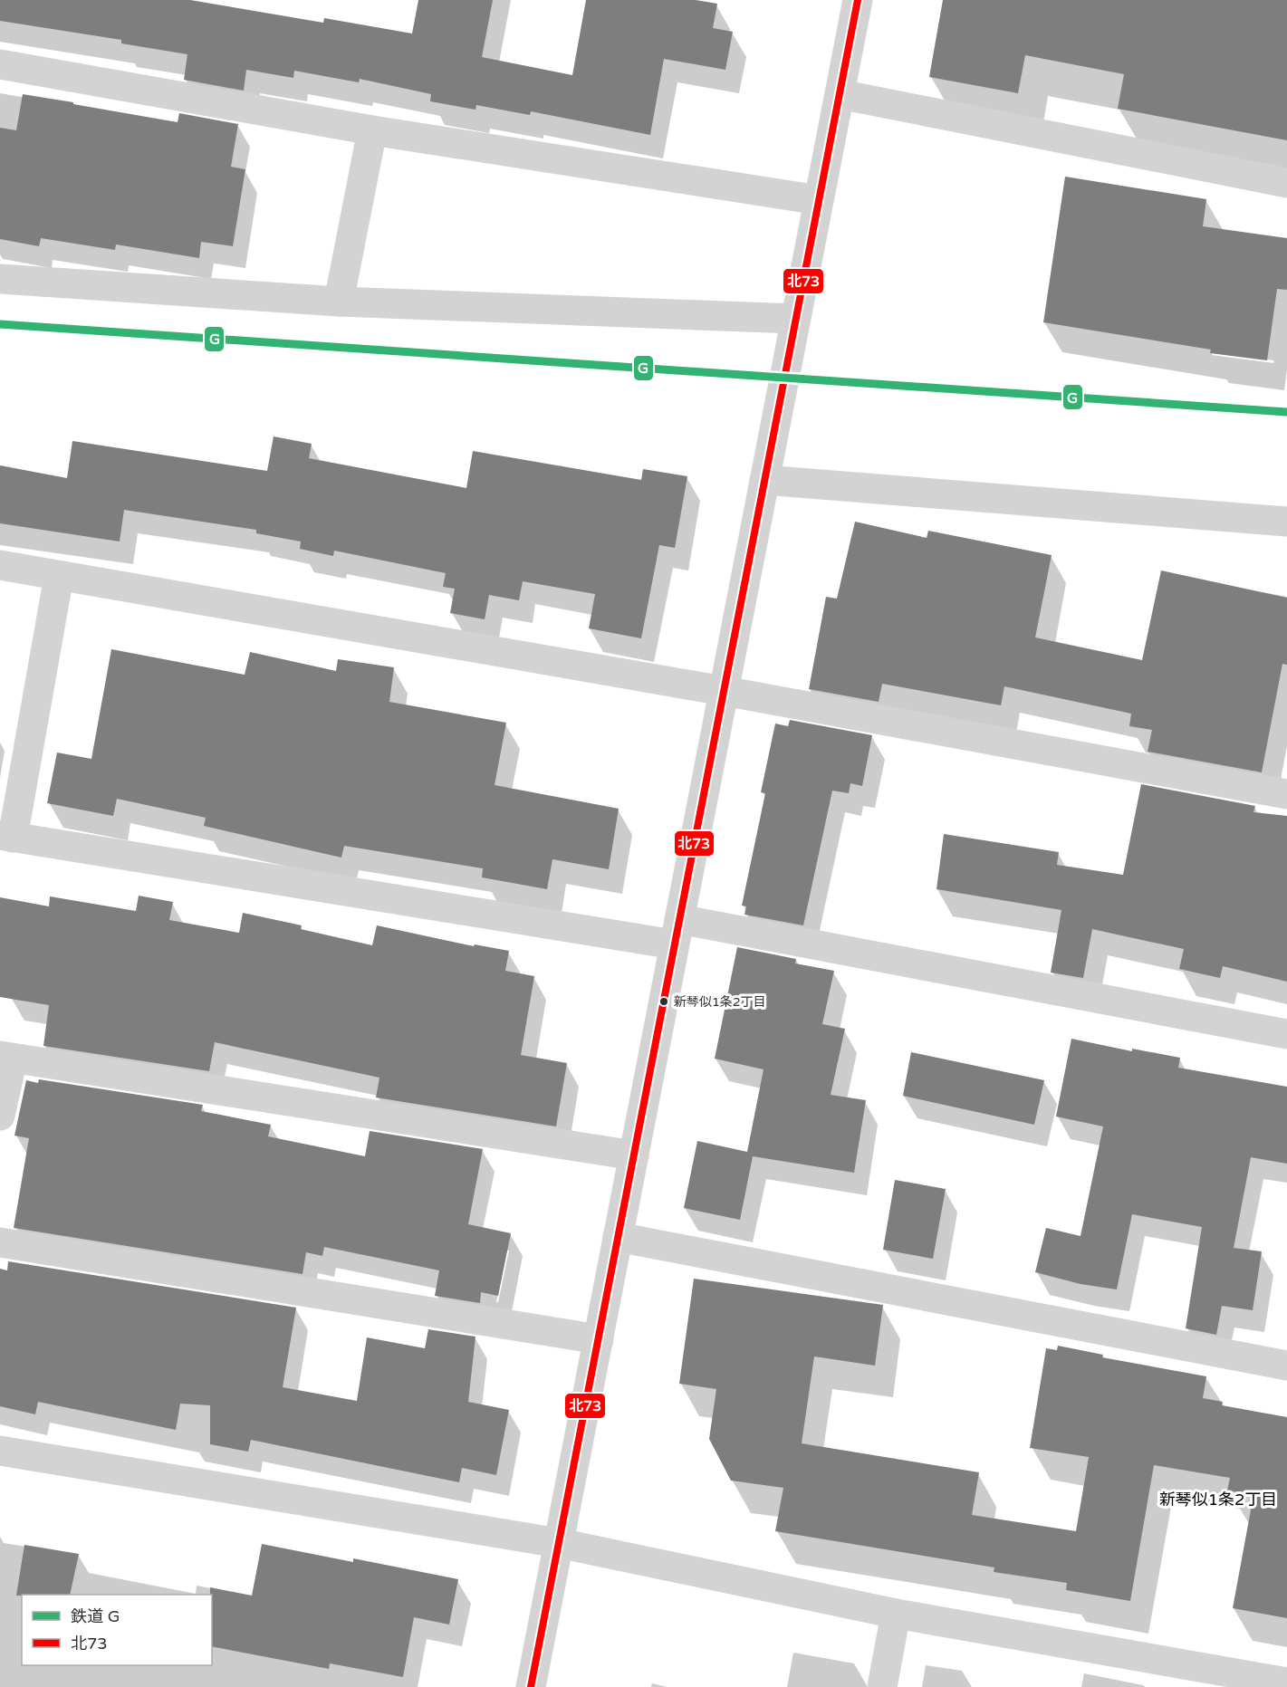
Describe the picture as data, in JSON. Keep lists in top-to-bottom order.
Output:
{
  "districts": ["新琴似1条2丁目"],
  "places": ["新琴似1条2丁目"],
  "lines": ["transit line 北73", "rail line G"],
  "legend": ["鉄道 G", "北73"]
}
